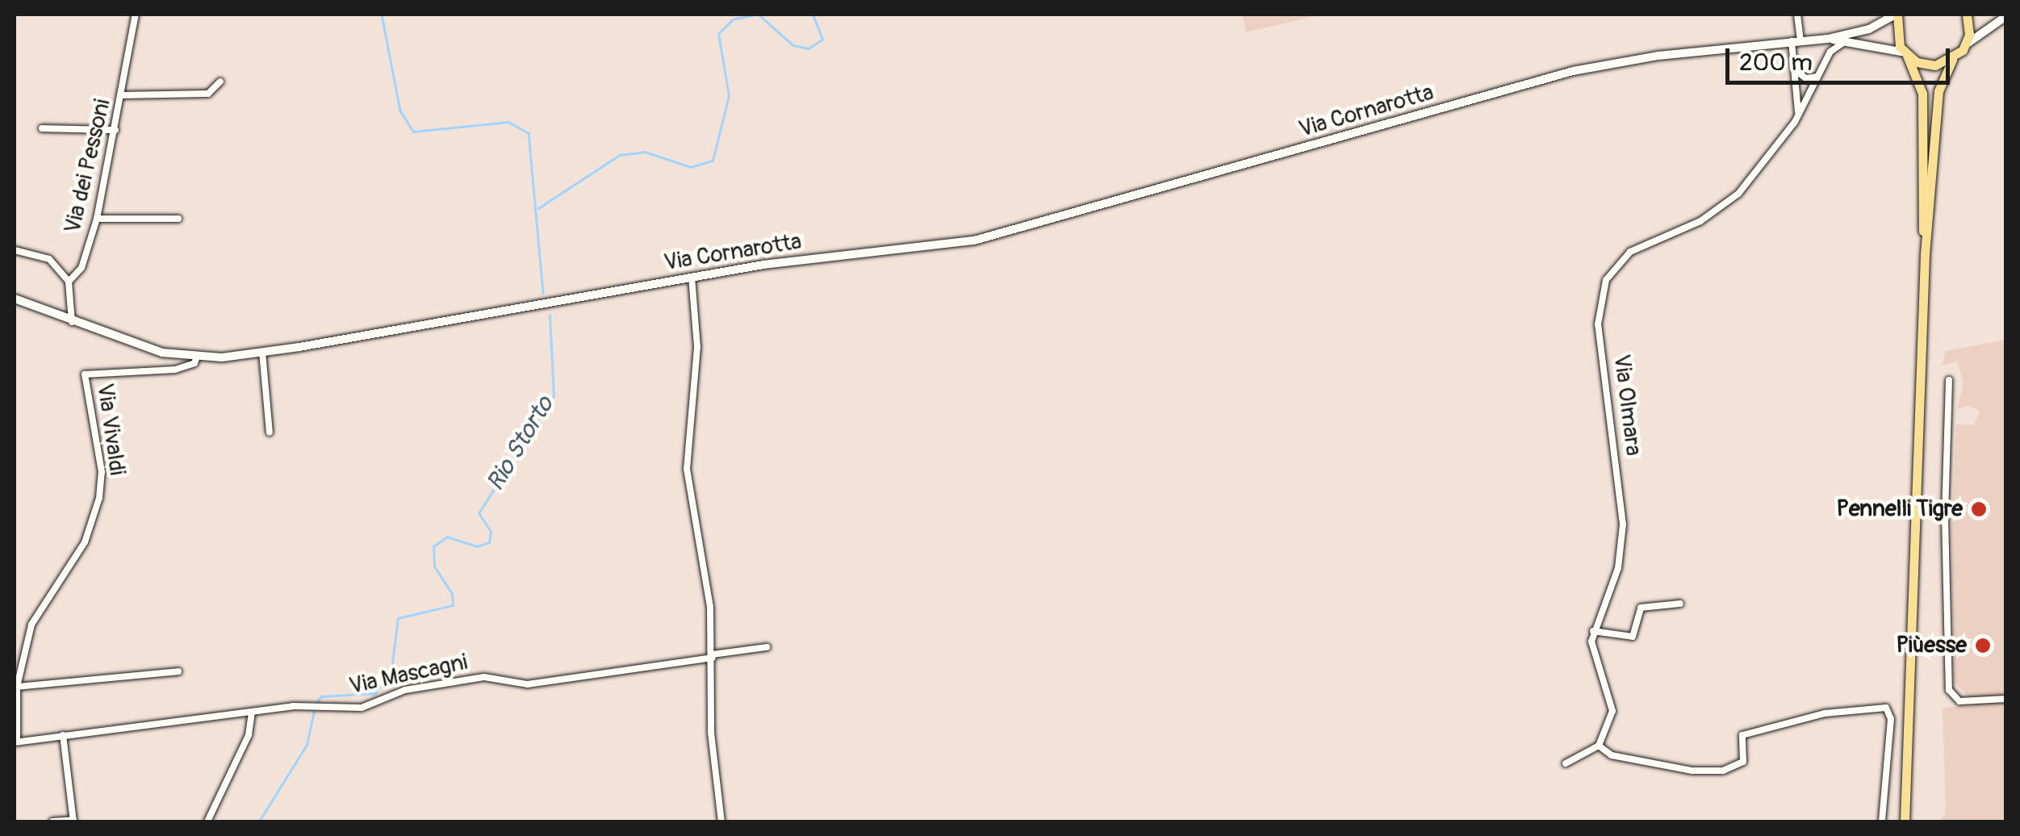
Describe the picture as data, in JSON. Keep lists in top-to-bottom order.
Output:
{
  "streets": {
    "main road": ["Via Cornarotta"],
    "street": [
      "Via dei Pessoni",
      "Via Olmara",
      "Via Vivaldi",
      "Via Mascagni"
    ]
  },
  "crossings": [
    ["Via Cornarotta", "Via Vivaldi"],
    ["Via Vivaldi", "Via Mascagni"]
  ],
  "water": ["Rio Storto"],
  "places": ["Pennelli Tigre", "Piùesse"],
  "scale_bar": "200 m"
}
